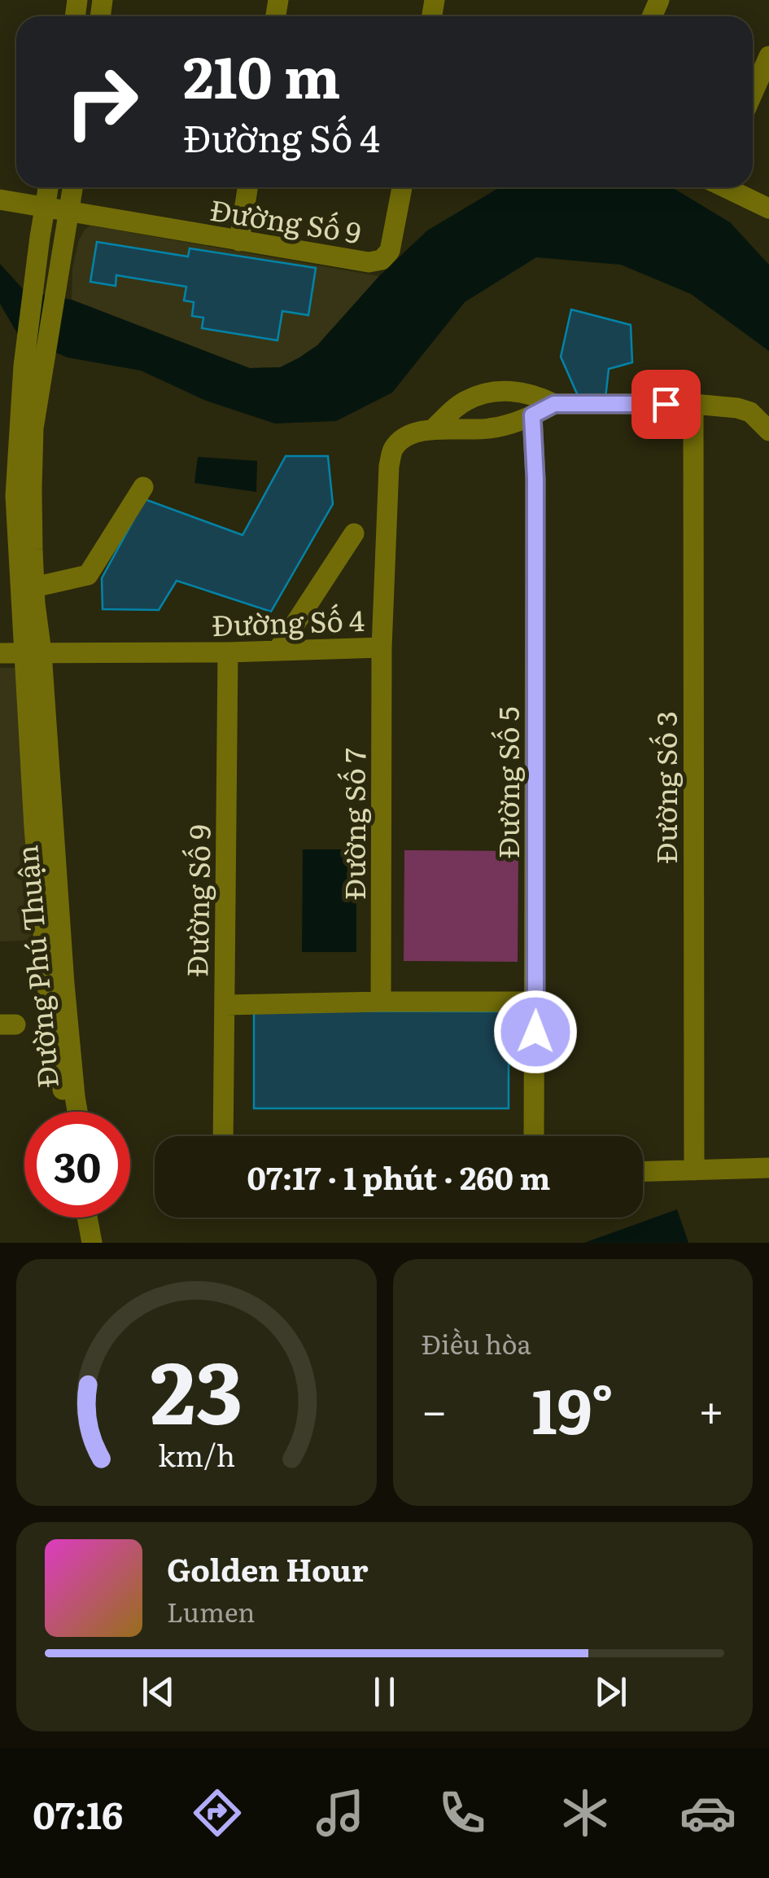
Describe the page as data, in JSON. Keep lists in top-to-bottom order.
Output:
{
  "streets": {
    "street": [
      "Đường Số 9",
      "Đường Số 4",
      "Đường Số 5",
      "Đường Số 3",
      "Đường Số 7",
      "Đường Phú Thuận"
    ]
  },
  "crossings": [
    ["Đường Số 9", "Đường Số 4"],
    ["Đường Số 9", "Đường Phú Thuận"],
    ["Đường Số 4", "Đường Số 5"],
    ["Đường Số 4", "Đường Số 3"],
    ["Đường Số 4", "Đường Số 7"],
    ["Đường Số 4", "Đường Phú Thuận"]
  ],
  "page": {
    "turn": ["210 m", "Đường Số 4"],
    "limit": "30",
    "trip": "07:17 · 1 phút · 260 m",
    "tile": "Điều hòa",
    "heat": ["−", "19°", "+"],
    "song": ["Golden Hour", "Lumen"],
    "tabs": "07:16",
    "gauge": ["23", "km/h"]
  }
}
